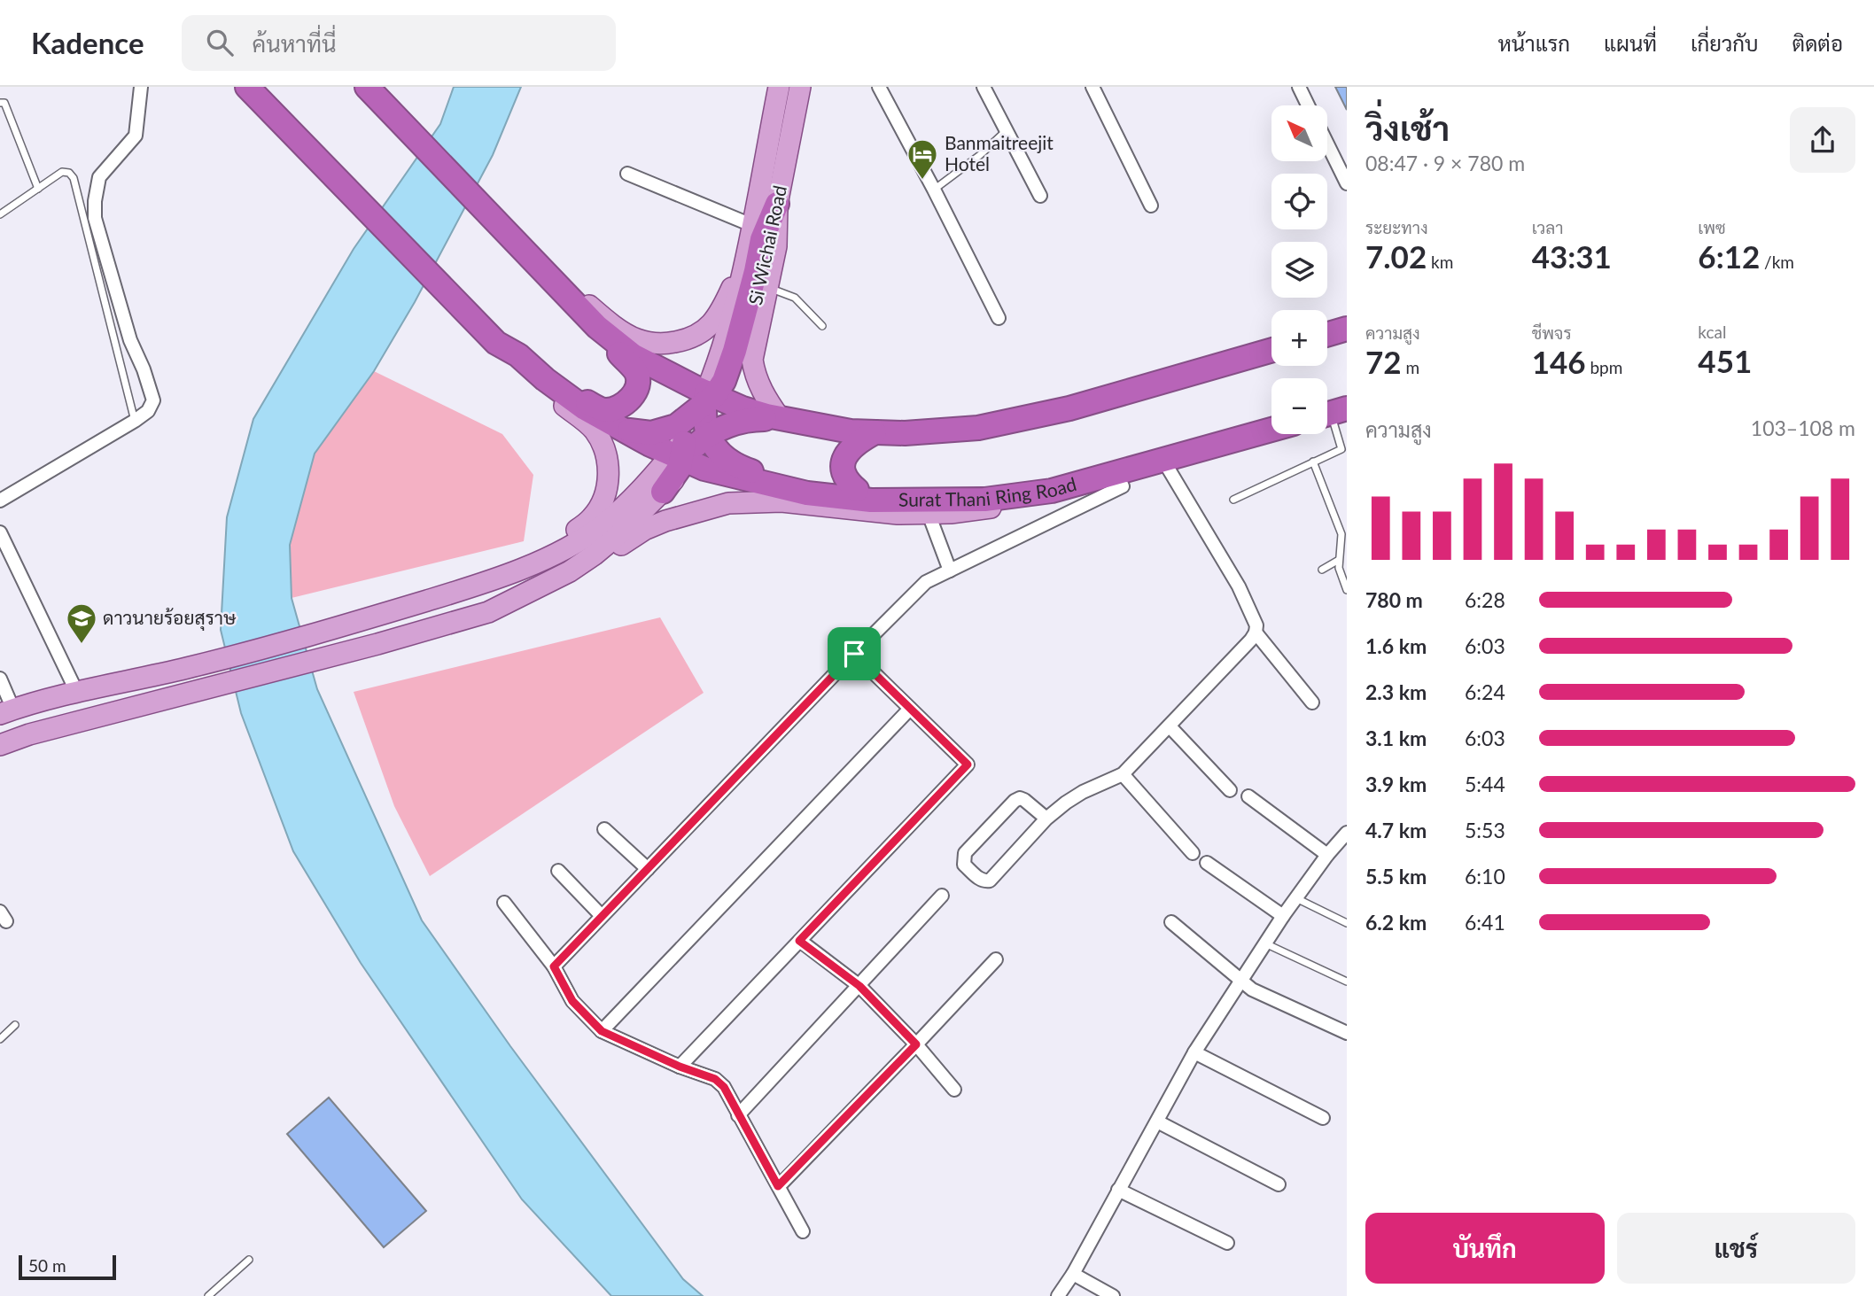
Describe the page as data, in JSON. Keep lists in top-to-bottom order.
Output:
{
  "streets": {
    "highway": ["Surat Thani Ring Road"],
    "main road": ["Si Wichai Road"]
  },
  "places": {
    "hotel": ["Banmaitreejit Hotel"],
    "school or university": ["ดาวนายร้อยสุราษ"]
  },
  "scale_bar": "50 m",
  "north": "top left",
  "page": {
    "header": "Kadence",
    "search": "ค้นหาที่นี่",
    "nav": [
      "หน้าแรก",
      "แผนที่",
      "เกี่ยวกับ",
      "ติดต่อ"
    ],
    "heading": ["วิ่งเช้า", "08:47 · 9 × 780 m"],
    "map_buttons": ["+", "−"],
    "stats": [
      ["ระยะทาง", "7.02 km"],
      ["เวลา", "43:31"],
      ["เพซ", "6:12 /km"],
      ["ความสูง", "72 m"],
      ["ชีพจร", "146 bpm"],
      ["kcal", "451"]
    ],
    "chart": ["ความสูง", "103–108 m"],
    "list": [
      {
        "name": "780 m",
        "note": "6:28"
      },
      {
        "name": "1.6 km",
        "note": "6:03"
      },
      {
        "name": "2.3 km",
        "note": "6:24"
      },
      {
        "name": "3.1 km",
        "note": "6:03"
      },
      {
        "name": "3.9 km",
        "note": "5:44"
      },
      {
        "name": "4.7 km",
        "note": "5:53"
      },
      {
        "name": "5.5 km",
        "note": "6:10"
      },
      {
        "name": "6.2 km",
        "note": "6:41"
      }
    ],
    "buttons": ["บันทึก", "แชร์"],
    "scale": "50 m"
  }
}
